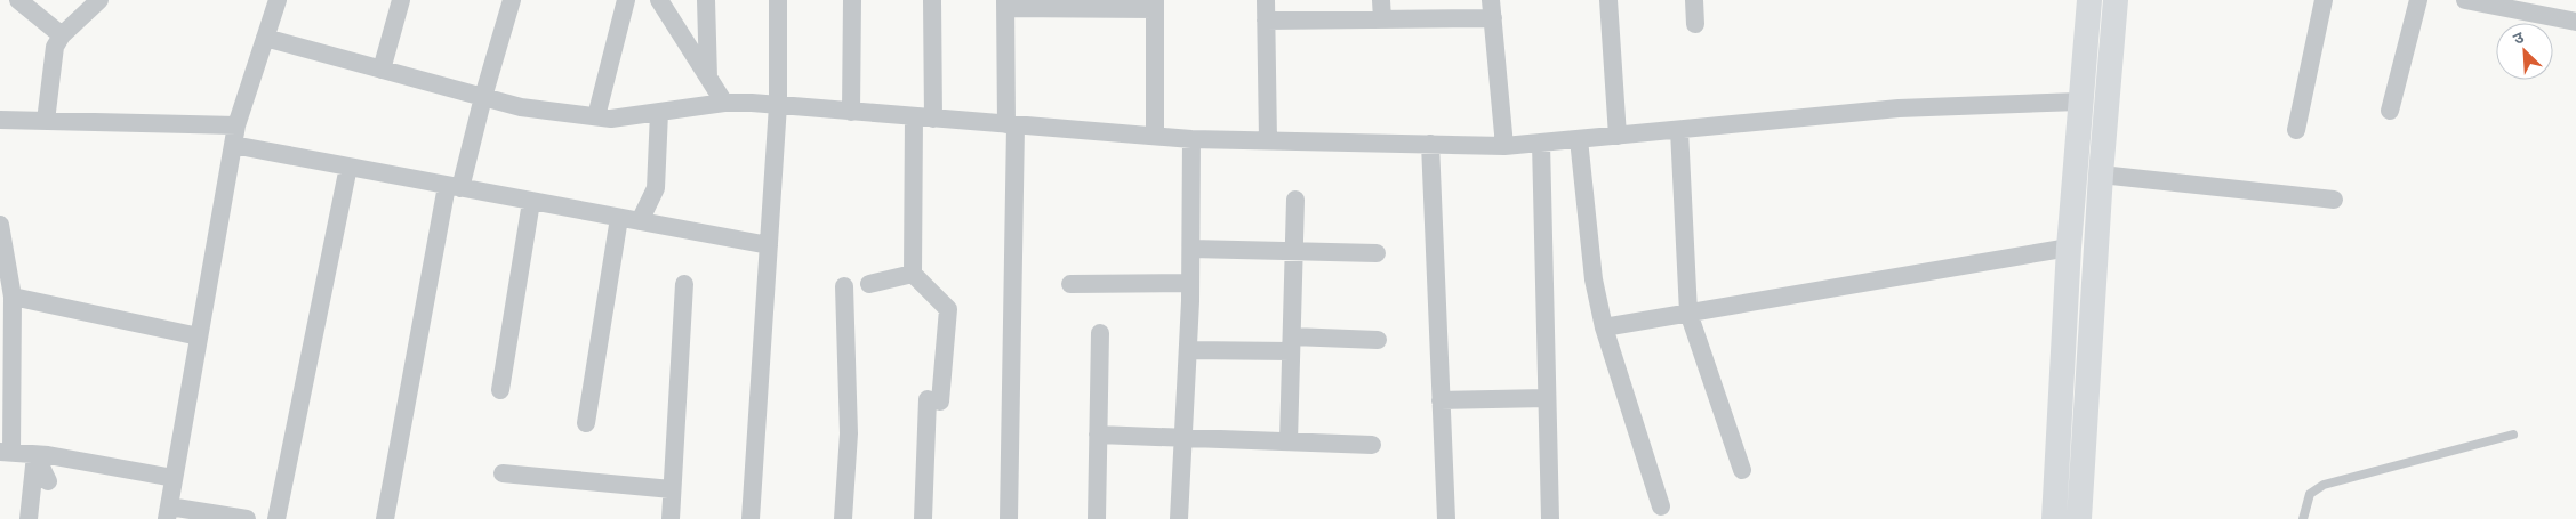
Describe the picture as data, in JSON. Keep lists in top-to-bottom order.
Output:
{
  "north": "top left"
}
